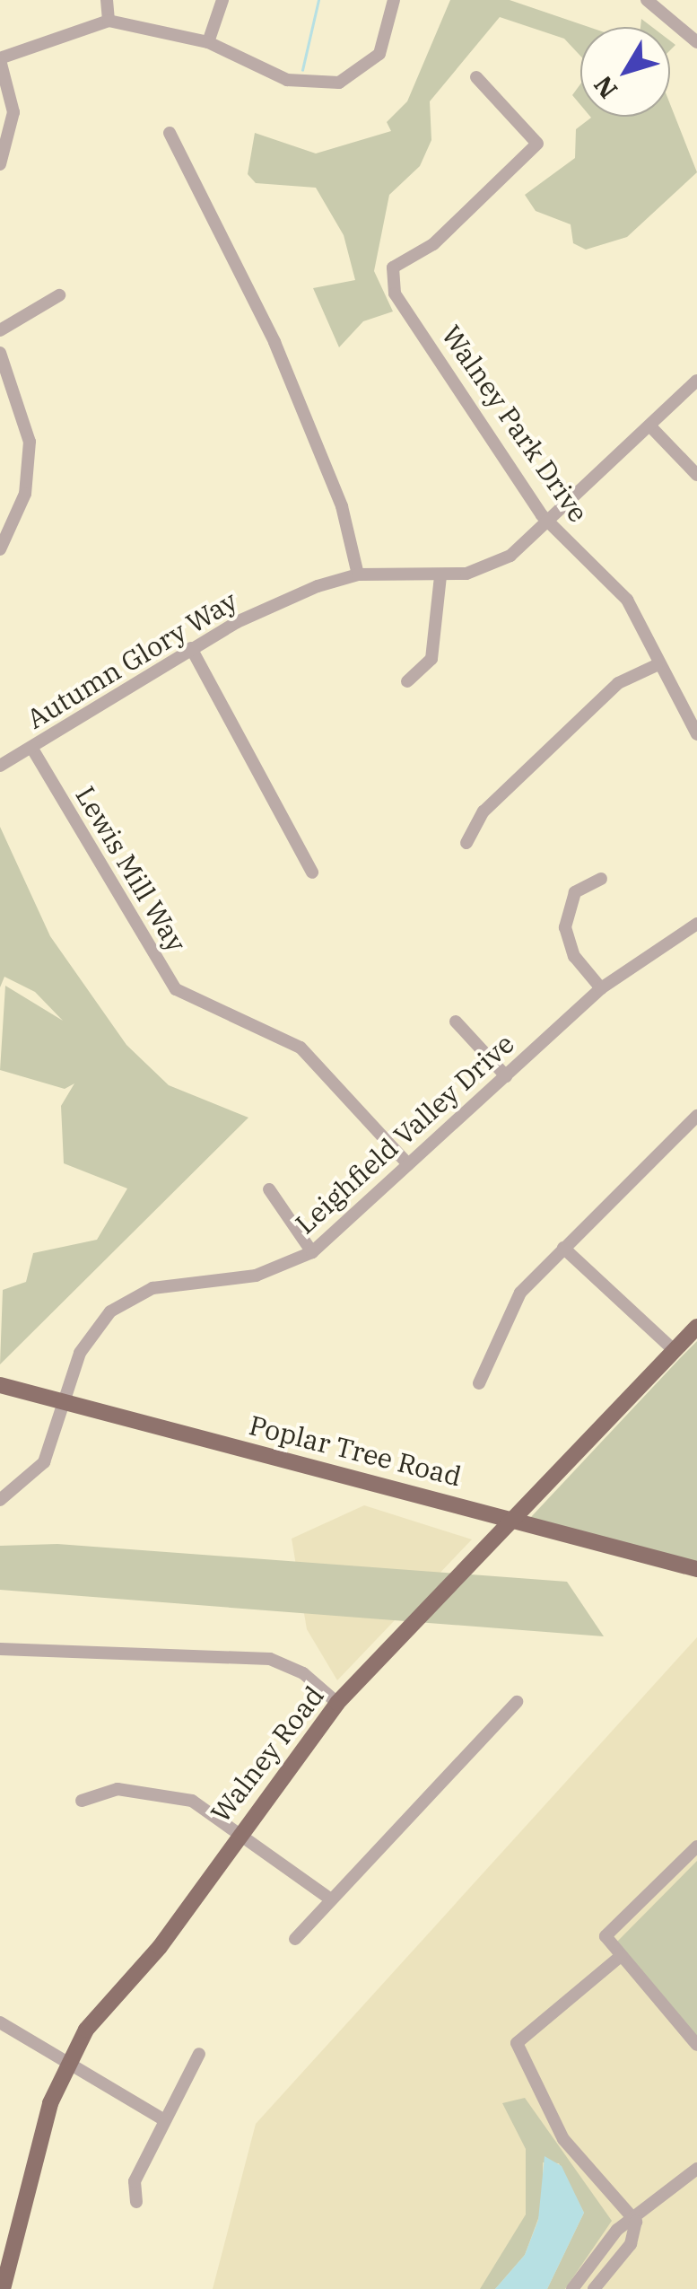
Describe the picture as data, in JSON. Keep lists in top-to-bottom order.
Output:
{
  "streets": {
    "main road": ["Poplar Tree Road", "Walney Road"],
    "street": [
      "Walney Park Drive",
      "Autumn Glory Way",
      "Lewis Mill Way",
      "Leighfield Valley Drive"
    ]
  },
  "crossings": [
    ["Walney Park Drive", "Autumn Glory Way"],
    ["Autumn Glory Way", "Lewis Mill Way"],
    ["Lewis Mill Way", "Leighfield Valley Drive"],
    ["Leighfield Valley Drive", "Poplar Tree Road"],
    ["Poplar Tree Road", "Walney Road"]
  ],
  "north": "bottom left"
}
